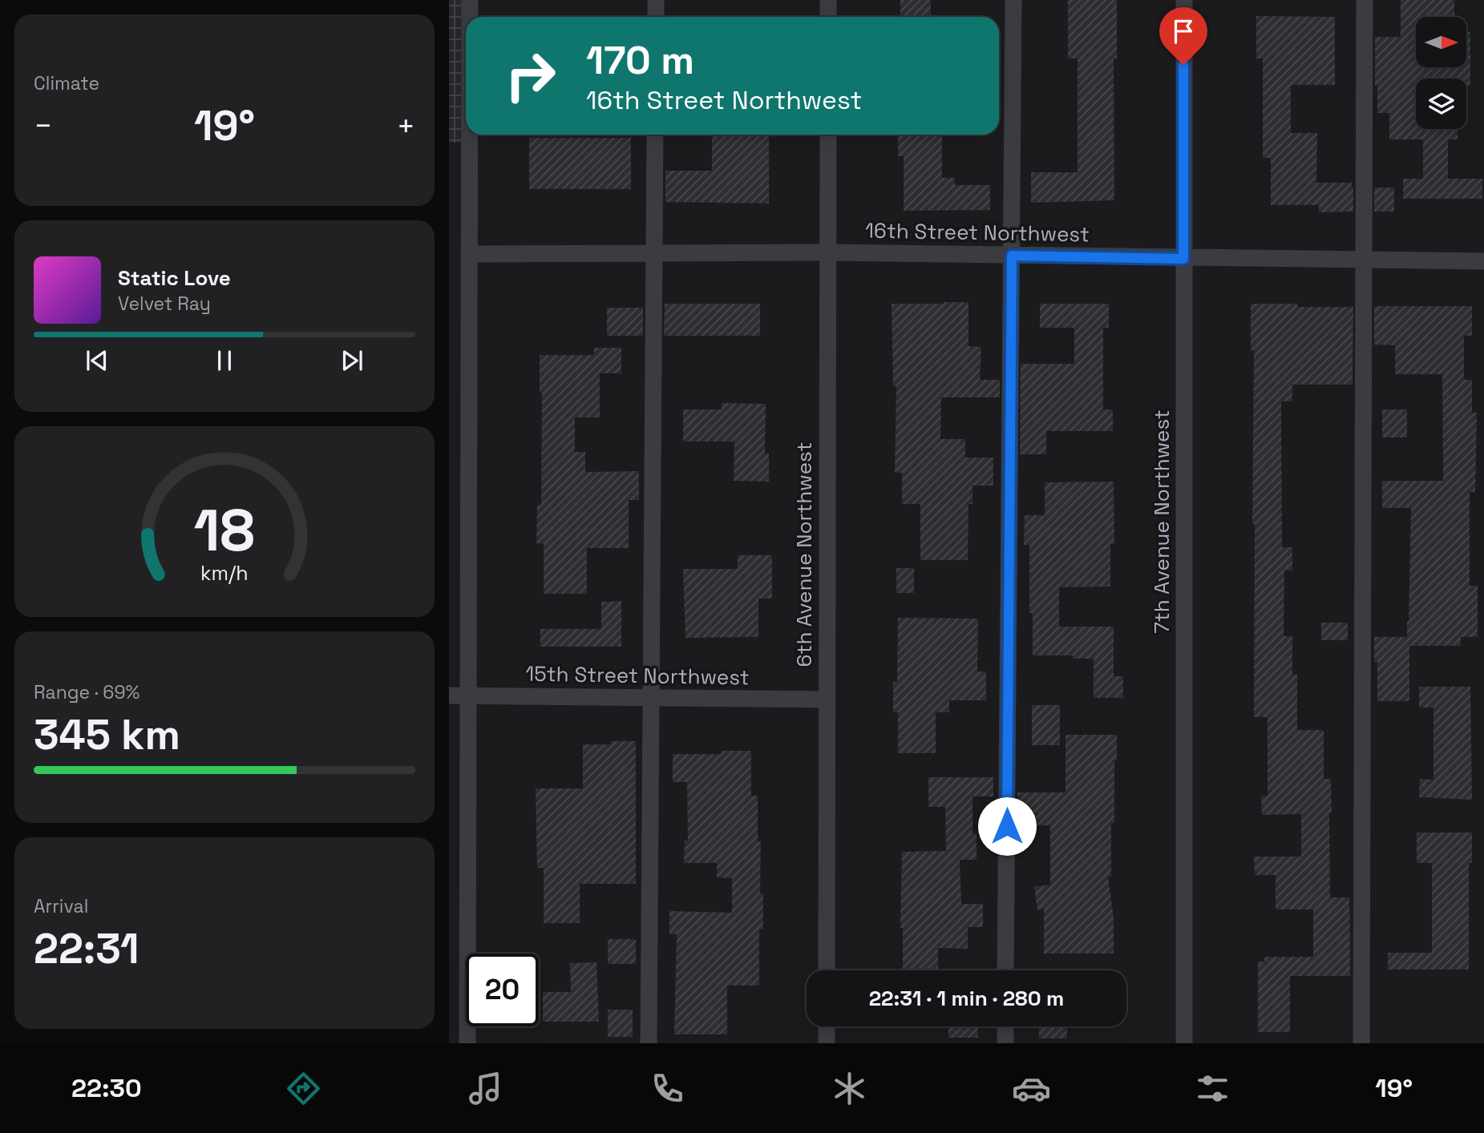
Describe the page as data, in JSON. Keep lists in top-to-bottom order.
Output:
{
  "streets": {
    "street": [
      "16th Street Northwest",
      "7th Avenue Northwest",
      "6th Avenue Northwest",
      "15th Street Northwest"
    ]
  },
  "crossings": [
    ["16th Street Northwest", "7th Avenue Northwest"],
    ["16th Street Northwest", "6th Avenue Northwest"],
    ["6th Avenue Northwest", "15th Street Northwest"]
  ],
  "north": "right",
  "page": {
    "tile": [
      "Climate",
      ["Range · 69%", "345 km"],
      ["Arrival", "22:31"]
    ],
    "turn": ["170 m", "16th Street Northwest"],
    "heat": ["−", "19°", "+"],
    "song": ["Static Love", "Velvet Ray"],
    "limit": "20",
    "trip": "22:31 · 1 min · 280 m",
    "tabs": ["22:30", "19°"],
    "gauge": ["18", "km/h"]
  }
}
